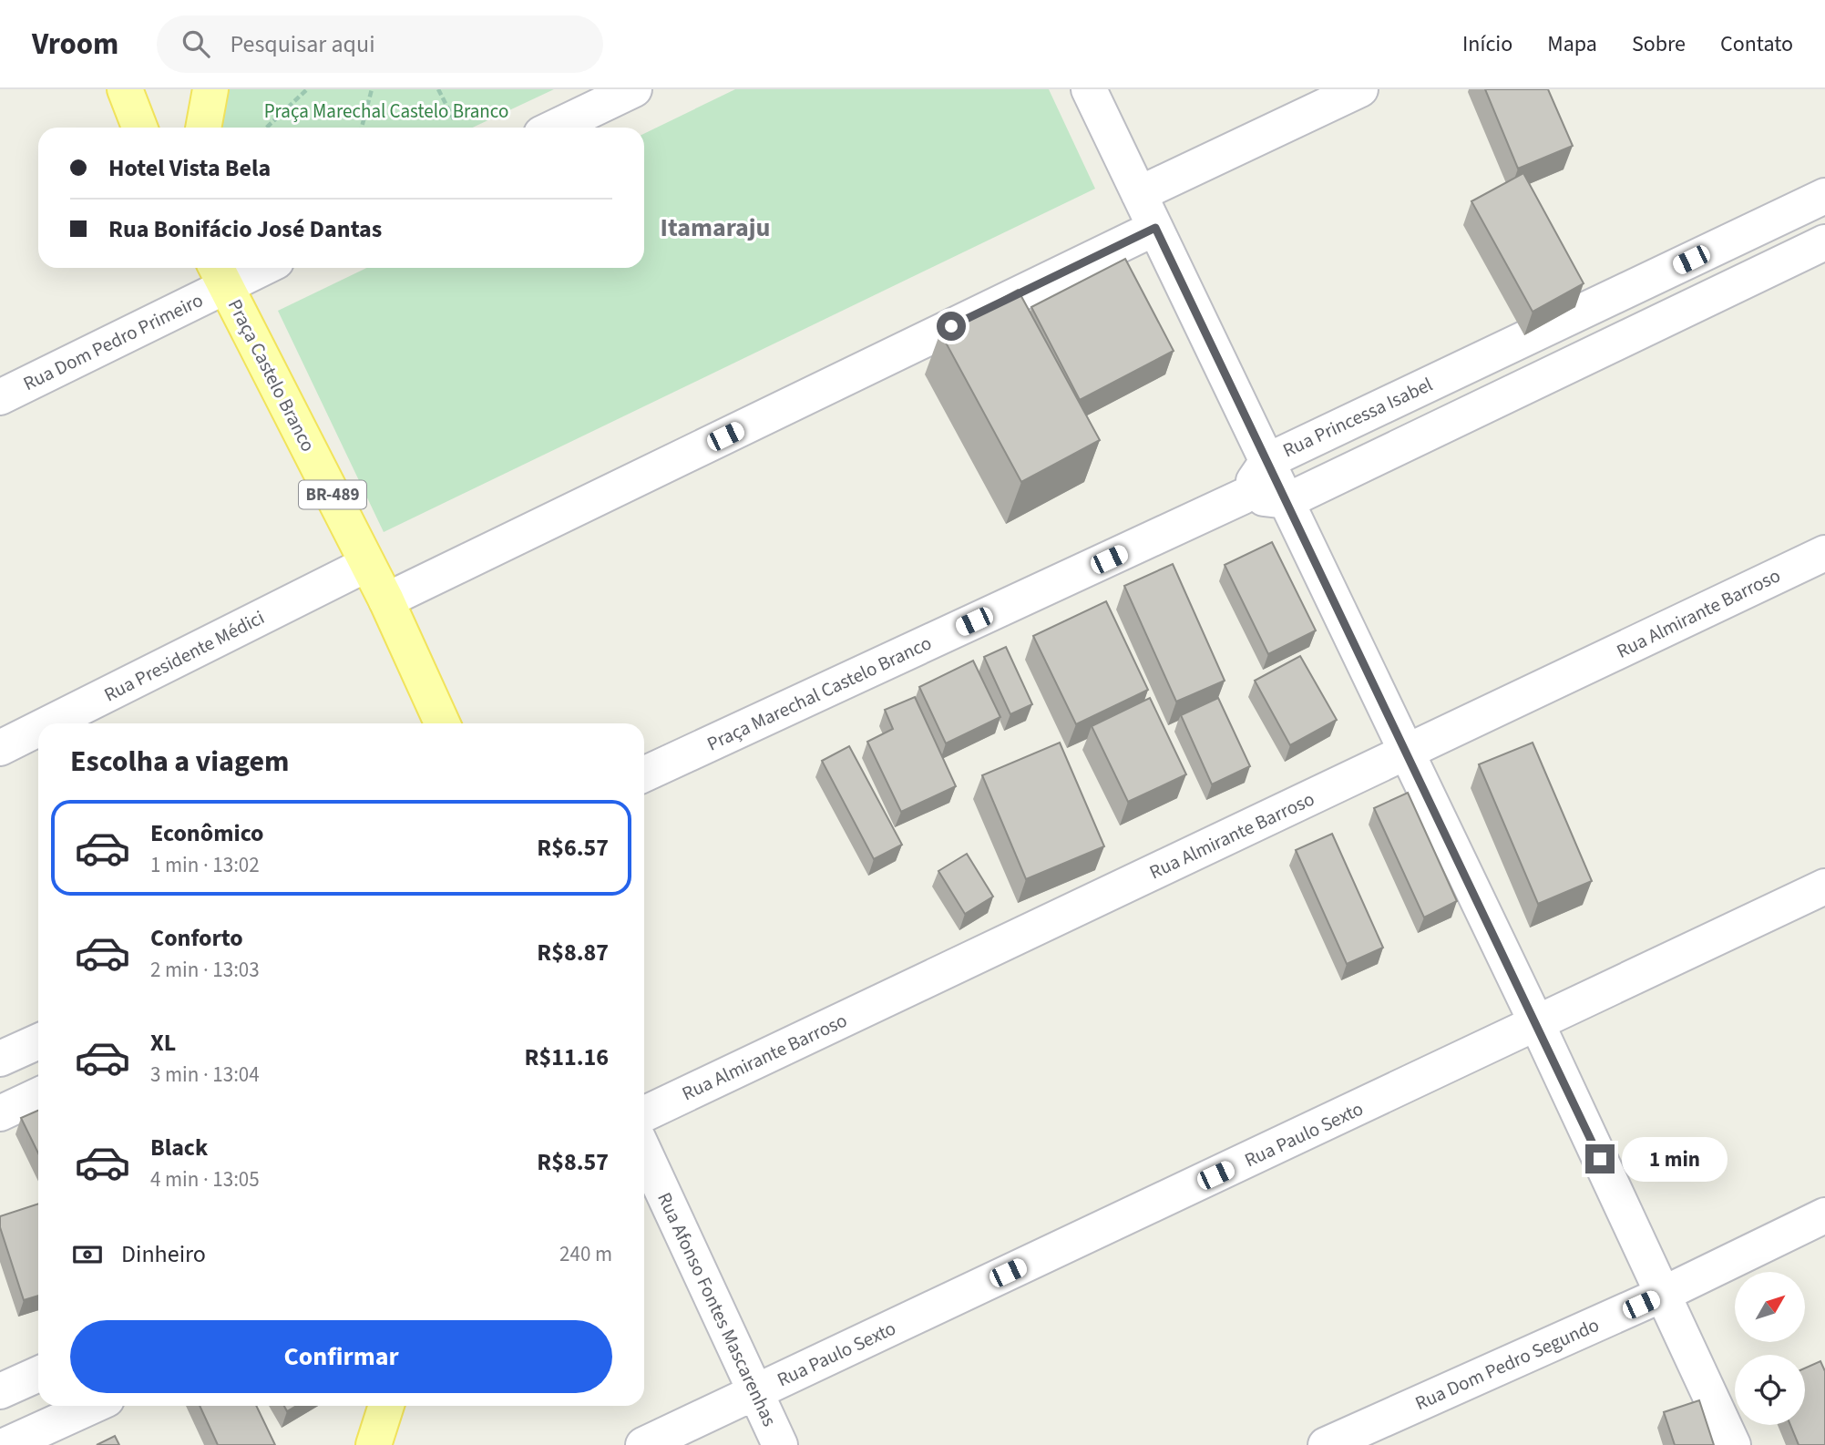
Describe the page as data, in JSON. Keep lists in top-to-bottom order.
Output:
{
  "streets": {
    "main road": ["Praça Castelo Branco", "BR-489"],
    "street": [
      "Rua Dom Pedro Primeiro",
      "Rua Princessa Isabel",
      "Rua Almirante Barroso",
      "Rua Presidente Médici",
      "Praça Marechal Castelo Branco",
      "Rua Paulo Sexto",
      "Rua Afonso Fontes Mascarenhas",
      "Rua Dom Pedro Segundo"
    ]
  },
  "crossings": [
    ["Rua Dom Pedro Primeiro", "Praça Castelo Branco"],
    ["Praça Castelo Branco", "Rua Presidente Médici"],
    ["Rua Princessa Isabel", "Praça Marechal Castelo Branco"],
    ["Rua Paulo Sexto", "Rua Afonso Fontes Mascarenhas"]
  ],
  "districts": ["Itamaraju"],
  "parks": ["Praça Marechal Castelo Branco"],
  "north": "top right",
  "page": {
    "header": "Vroom",
    "search": "Pesquisar aqui",
    "nav": [
      "Início",
      "Mapa",
      "Sobre",
      "Contato"
    ],
    "banner": ["Hotel Vista Bela", "Rua Bonifácio José Dantas"],
    "heading": "Escolha a viagem",
    "list": [
      {
        "name": "Econômico",
        "note": "1 min · 13:02",
        "value": "R$6.57"
      },
      {
        "name": "Conforto",
        "note": "2 min · 13:03",
        "value": "R$8.87"
      },
      {
        "name": "XL",
        "note": "3 min · 13:04",
        "value": "R$11.16"
      },
      {
        "name": "Black",
        "note": "4 min · 13:05",
        "value": "R$8.57"
      }
    ],
    "bubble": "1 min",
    "pay": ["Dinheiro", "240 m"],
    "buttons": "Confirmar"
  }
}
